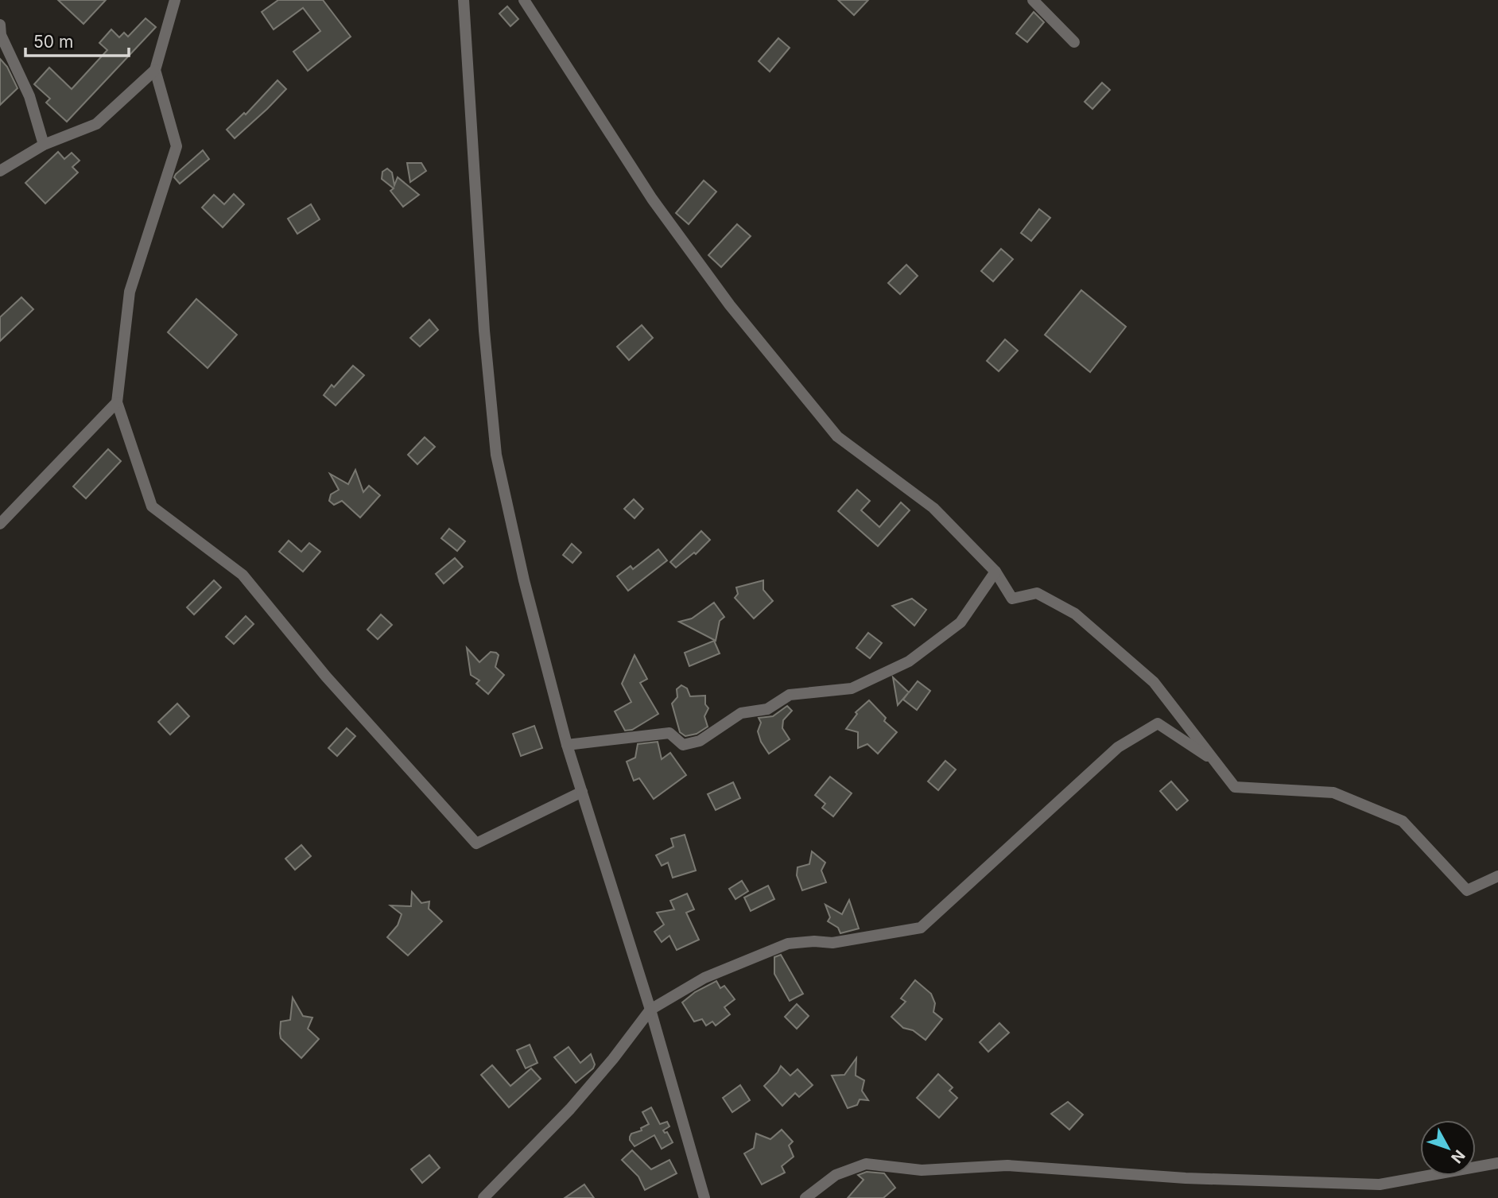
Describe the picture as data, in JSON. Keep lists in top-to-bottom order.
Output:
{
  "scale_bar": "50 m",
  "north": "bottom right"
}
